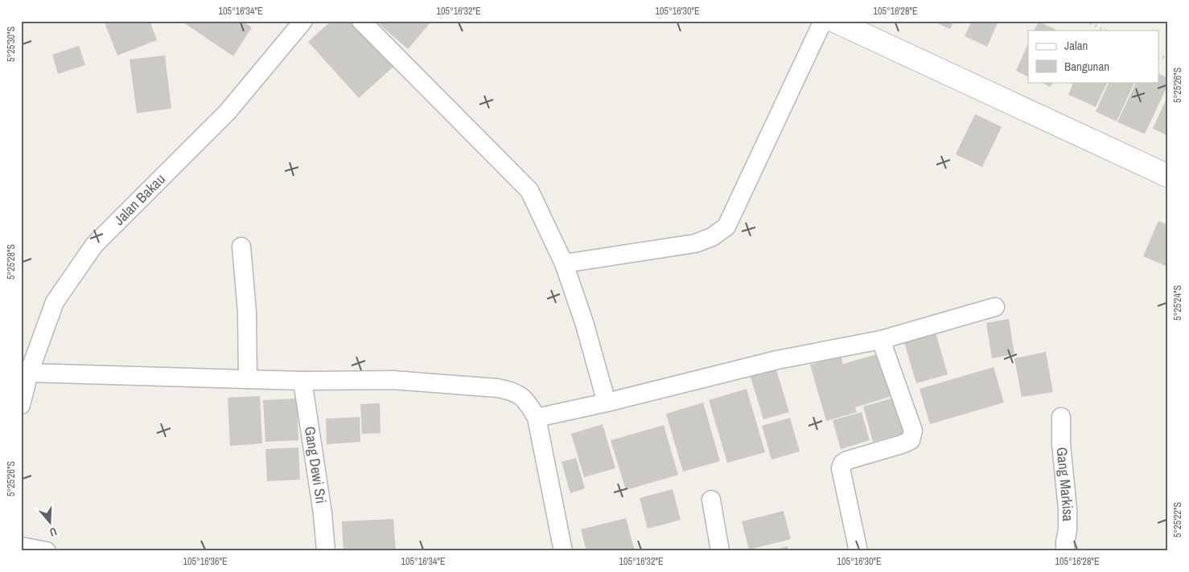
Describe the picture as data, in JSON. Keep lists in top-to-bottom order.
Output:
{
  "streets": {
    "street": ["Jalan Bakau", "Gang Dewi Sri", "Gang Markisa"]
  },
  "legend": ["Jalan", "Bangunan"],
  "north": "bottom",
  "coordinates": [
    "105°16'34\"E",
    "105°16'32\"E",
    "105°16'30\"E",
    "105°16'28\"E",
    "5°25'30\"S",
    "5°25'26\"S",
    "5°25'28\"S",
    "5°25'24\"S",
    "5°25'22\"S",
    "105°16'36\"E"
  ]
}
